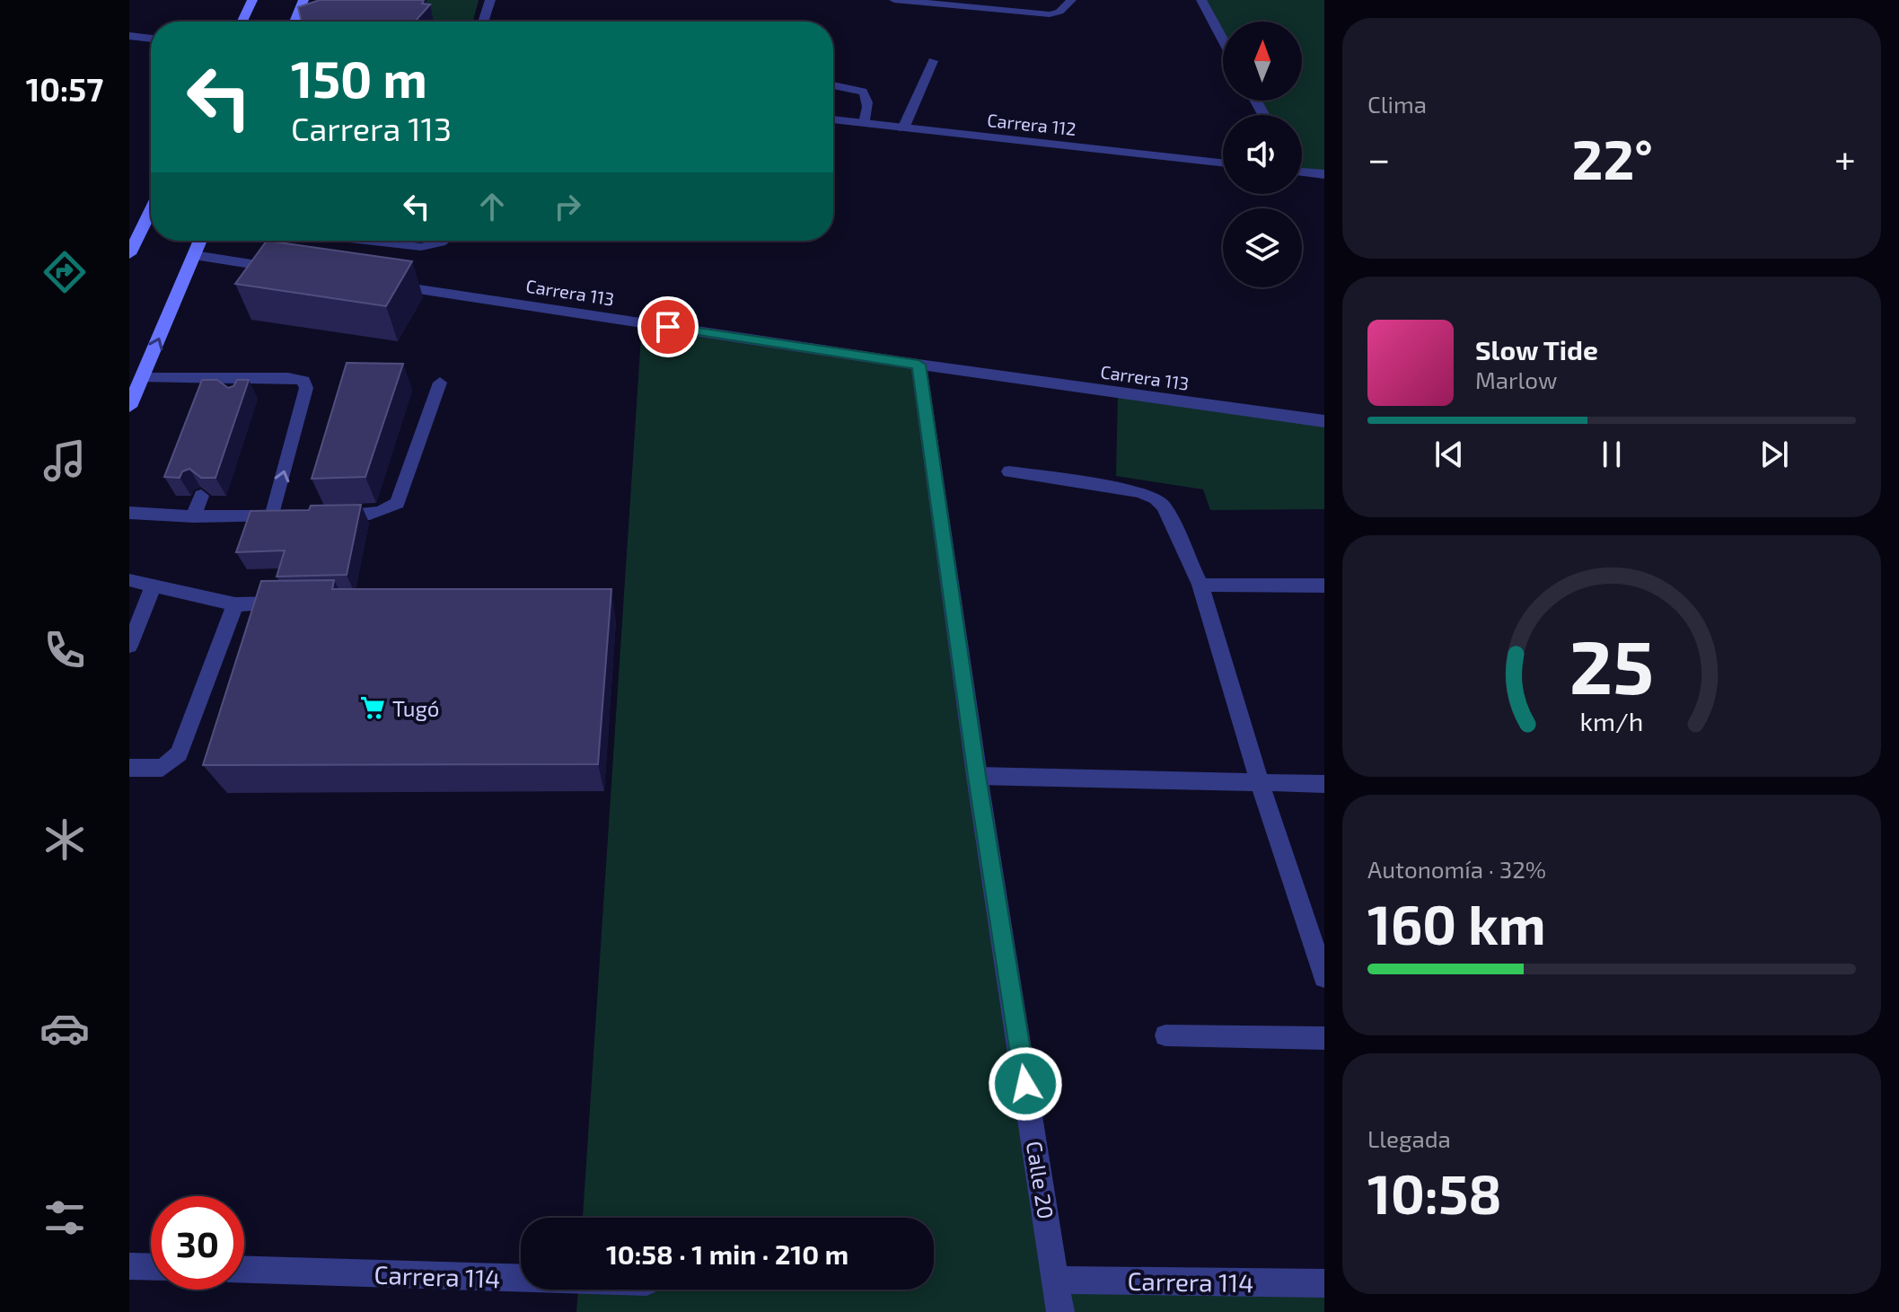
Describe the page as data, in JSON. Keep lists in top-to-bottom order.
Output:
{
  "streets": {
    "street": [
      "Carrera 112",
      "Carrera 113",
      "Calle 20",
      "Carrera 114"
    ]
  },
  "crossings": [
    ["Carrera 113", "Calle 20"],
    ["Calle 20", "Carrera 114"]
  ],
  "places": {
    "supermarket": ["Tugó"]
  },
  "north": "top",
  "page": {
    "tabs": "10:57",
    "tile": [
      "Clima",
      ["Autonomía · 32%", "160 km"],
      ["Llegada", "10:58"]
    ],
    "turn": ["150 m", "Carrera 113"],
    "heat": ["−", "22°", "+"],
    "song": ["Slow Tide", "Marlow"],
    "limit": "30",
    "trip": "10:58 · 1 min · 210 m",
    "gauge": ["25", "km/h"]
  }
}
